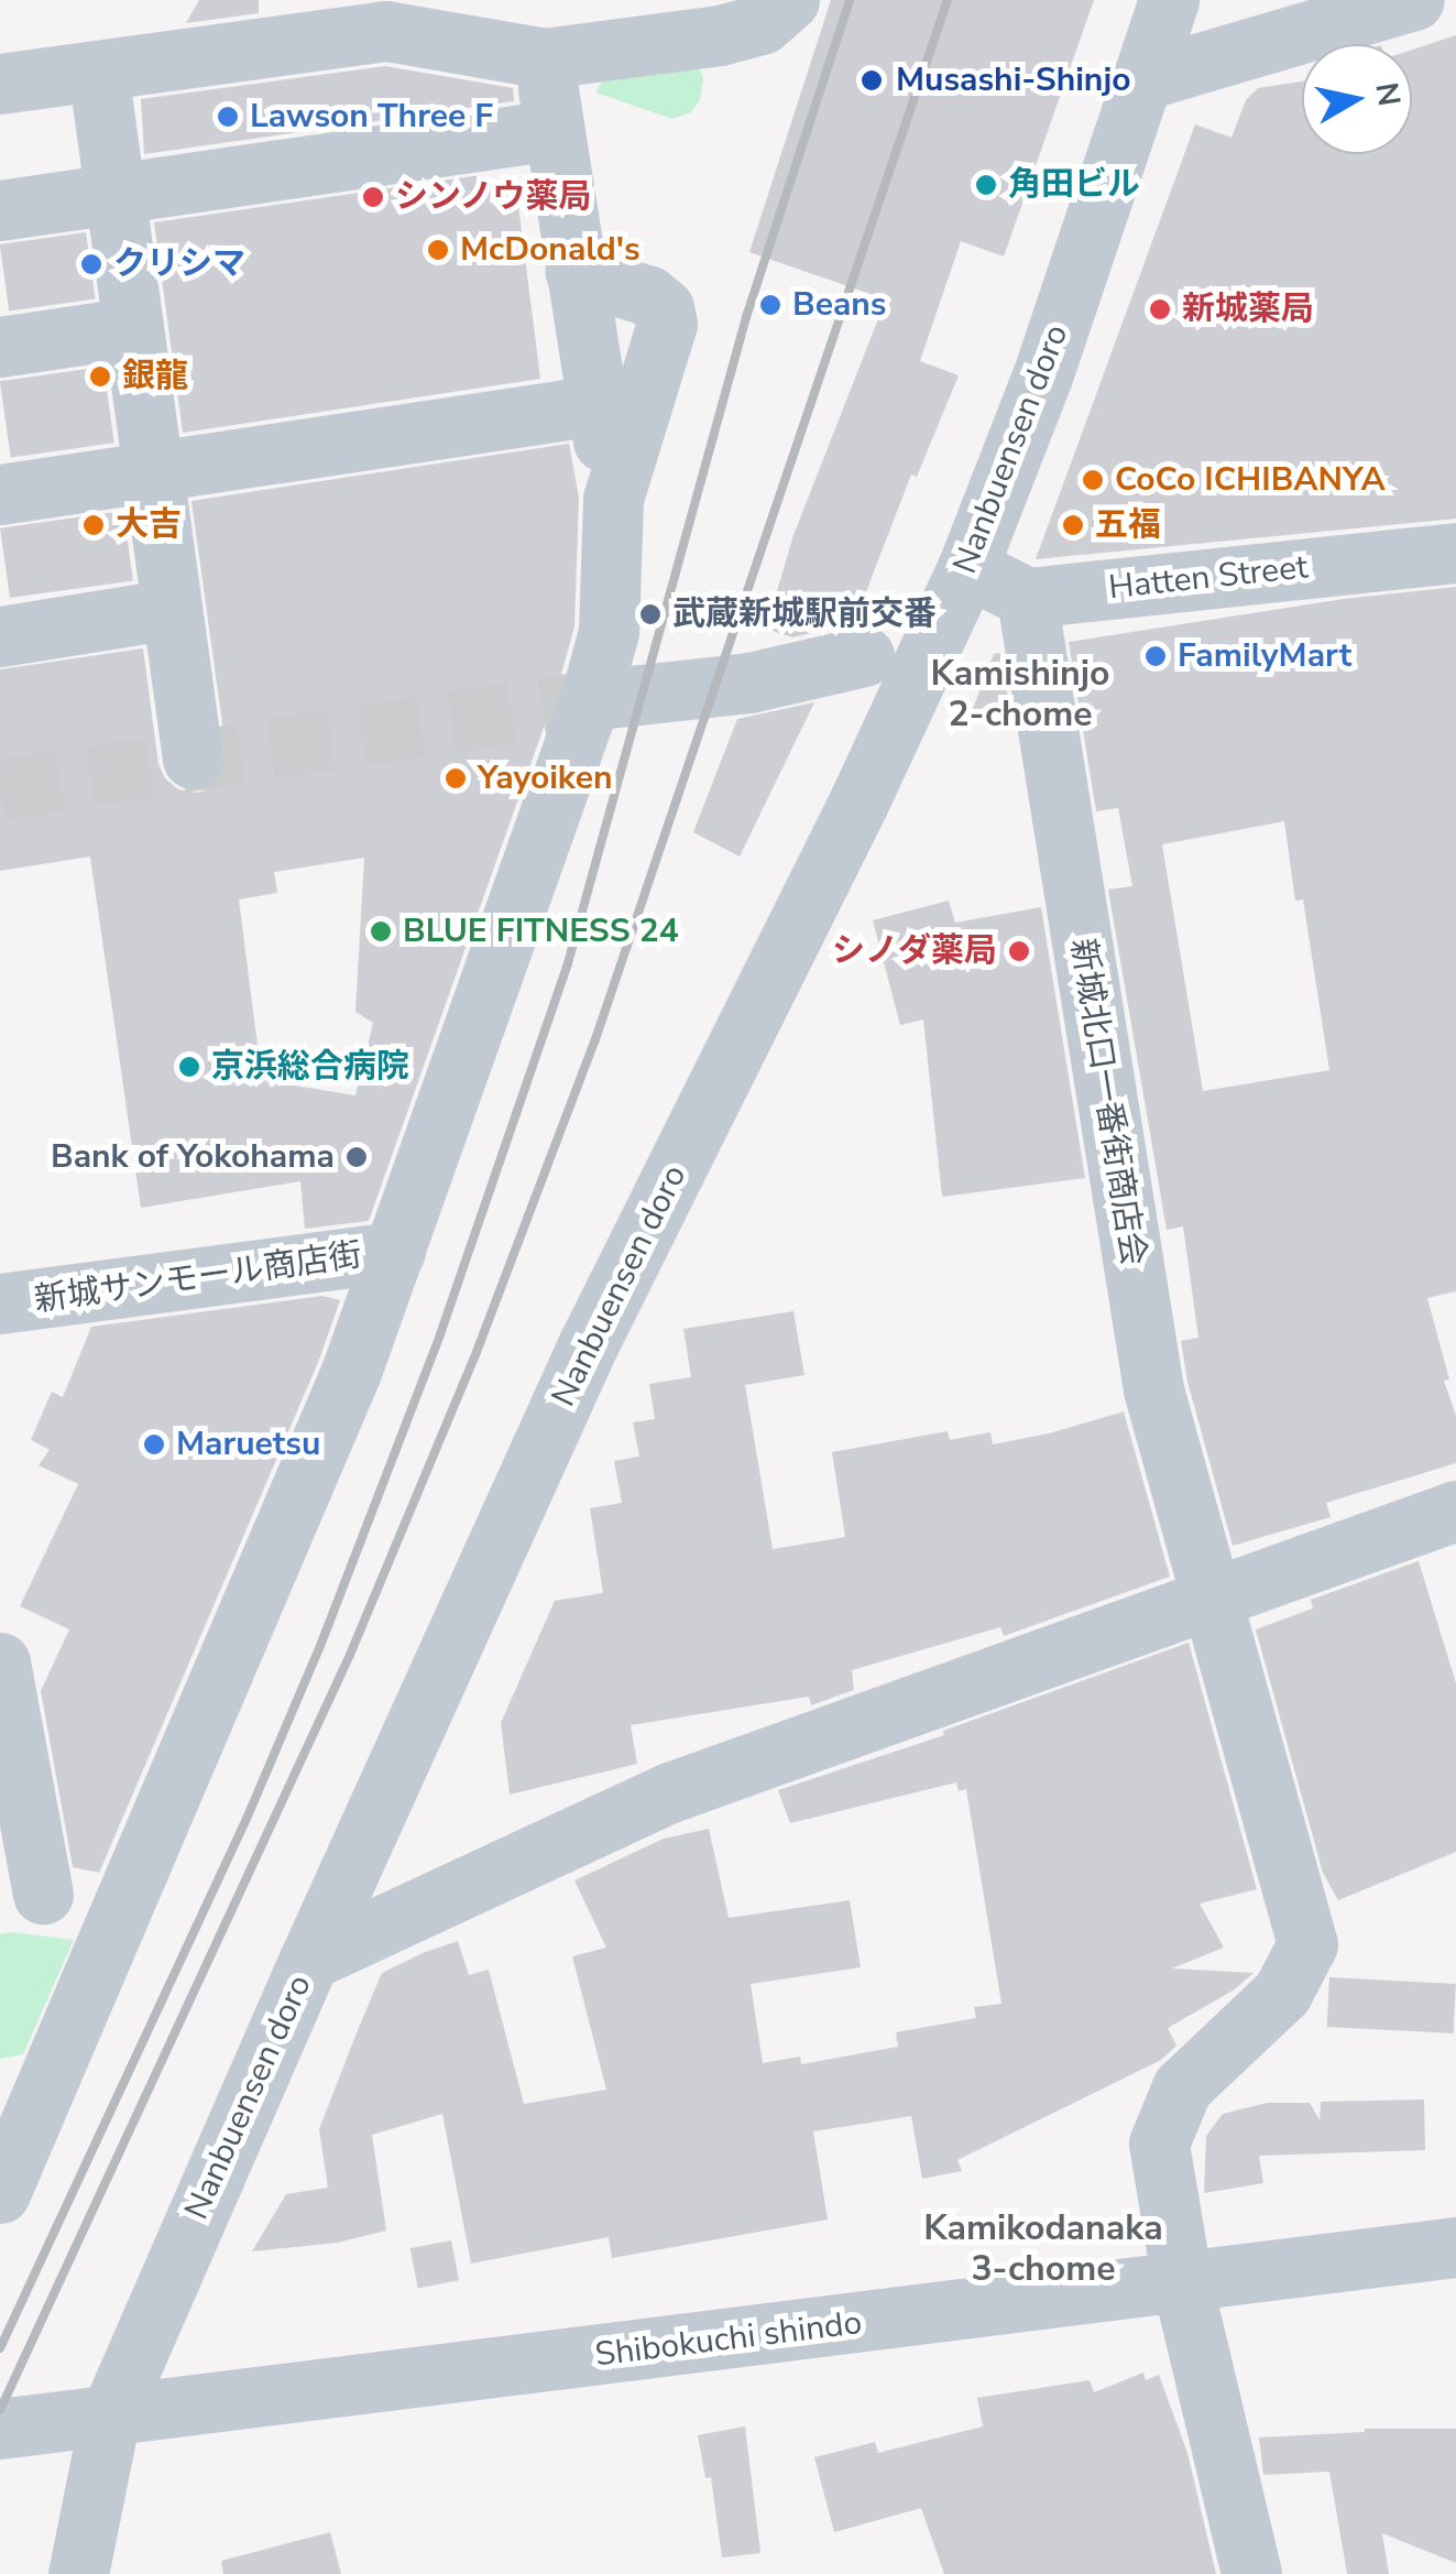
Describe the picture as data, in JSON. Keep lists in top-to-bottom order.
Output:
{
  "streets": {
    "street": [
      "Nanbuensen doro",
      "Hatten Street",
      "新城北口一番街商店会",
      "新城サンモール商店街",
      "Shibokuchi shindo"
    ]
  },
  "crossings": [
    ["Nanbuensen doro", "Shibokuchi shindo"],
    ["Hatten Street", "新城北口一番街商店会"],
    ["新城北口一番街商店会", "Shibokuchi shindo"]
  ],
  "districts": ["Kamishinjo 2-chome", "Kamikodanaka 3-chome"],
  "places": [
    "Musashi-Shinjo",
    "Lawson Three F",
    "角田ビル",
    "シンノウ薬局",
    "McDonald's",
    "クリシマ",
    "Beans",
    "新城薬局",
    "銀龍",
    "CoCo ICHIBANYA",
    "大吉",
    "五福",
    "武蔵新城駅前交番",
    "FamilyMart",
    "Yayoiken",
    "BLUE FITNESS 24",
    "シノダ薬局",
    "京浜総合病院",
    "Bank of Yokohama",
    "Maruetsu"
  ],
  "north": "right"
}
